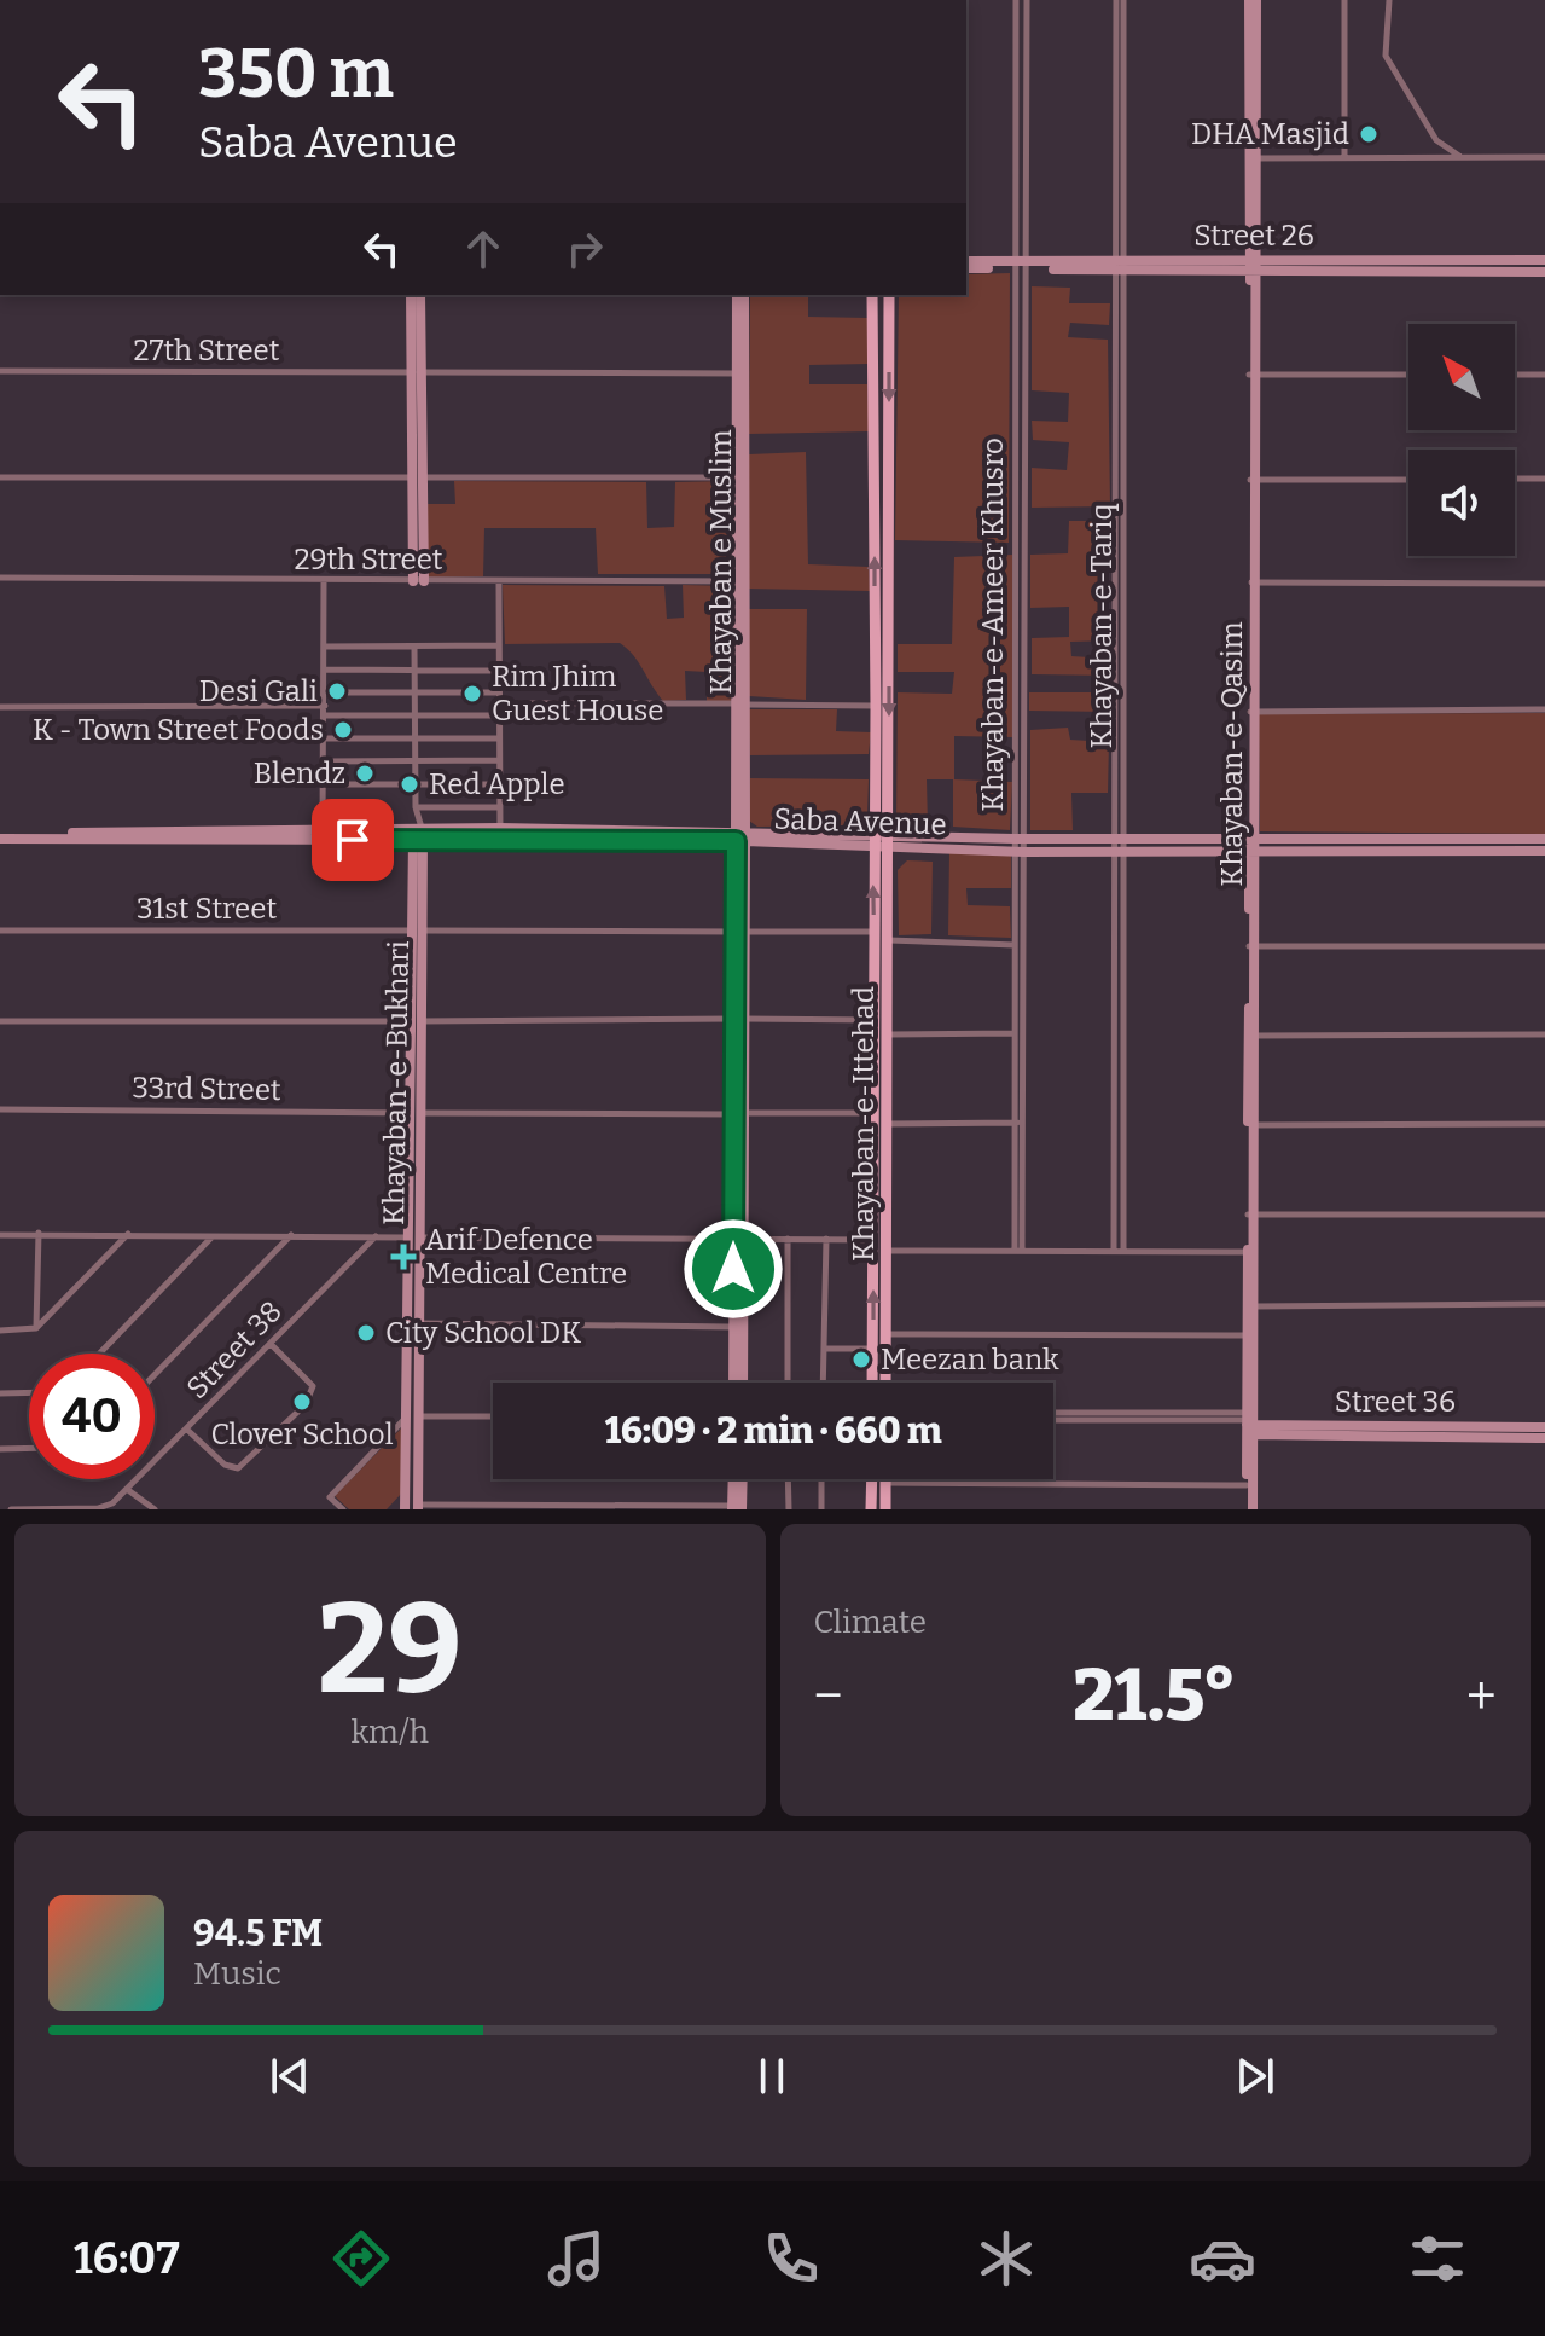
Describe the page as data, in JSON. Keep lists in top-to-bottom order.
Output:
{
  "streets": {
    "main road": ["Khayaban-e-Ittehad"],
    "street": [
      "Street 26",
      "27th Street",
      "29th Street",
      "Khayaban e Muslim",
      "Khayaban-e-Ameer Khusro",
      "Khayaban-e-Tariq",
      "Khayaban-e-Qasim",
      "Saba Avenue",
      "31st Street",
      "Khayaban-e-Bukhari",
      "33rd Street",
      "Street 38",
      "Street 36"
    ]
  },
  "crossings": [
    ["Street 26", "Khayaban-e-Ameer Khusro"],
    ["Street 26", "Khayaban-e-Tariq"],
    ["Street 26", "Khayaban-e-Qasim"],
    ["27th Street", "Khayaban e Muslim"],
    ["29th Street", "Khayaban e Muslim"],
    ["Khayaban e Muslim", "Saba Avenue"],
    ["Khayaban e Muslim", "31st Street"],
    ["Khayaban e Muslim", "33rd Street"],
    ["Khayaban-e-Ameer Khusro", "Saba Avenue"],
    ["Khayaban-e-Tariq", "Saba Avenue"],
    ["Khayaban-e-Qasim", "Saba Avenue"],
    ["Khayaban-e-Qasim", "Street 36"],
    ["Saba Avenue", "Khayaban-e-Bukhari"],
    ["Saba Avenue", "Khayaban-e-Ittehad"],
    ["31st Street", "Khayaban-e-Bukhari"],
    ["31st Street", "Khayaban-e-Ittehad"],
    ["Khayaban-e-Bukhari", "33rd Street"],
    ["33rd Street", "Khayaban-e-Ittehad"]
  ],
  "places": {
    "other": [
      "DHA Masjid",
      "Desi Gali",
      "Rim Jhim Guest House",
      "K - Town Street Foods",
      "Blendz",
      "Red Apple",
      "City School DK",
      "Meezan bank",
      "Clover School"
    ],
    "health": ["Arif Defence Medical Centre"]
  },
  "north": "top left",
  "page": {
    "turn": ["350 m", "Saba Avenue"],
    "limit": "40",
    "trip": "16:09 · 2 min · 660 m",
    "tile": [
      ["29", "km/h"],
      "Climate"
    ],
    "heat": ["−", "21.5°", "+"],
    "song": ["94.5 FM", "Music"],
    "tabs": "16:07"
  }
}
